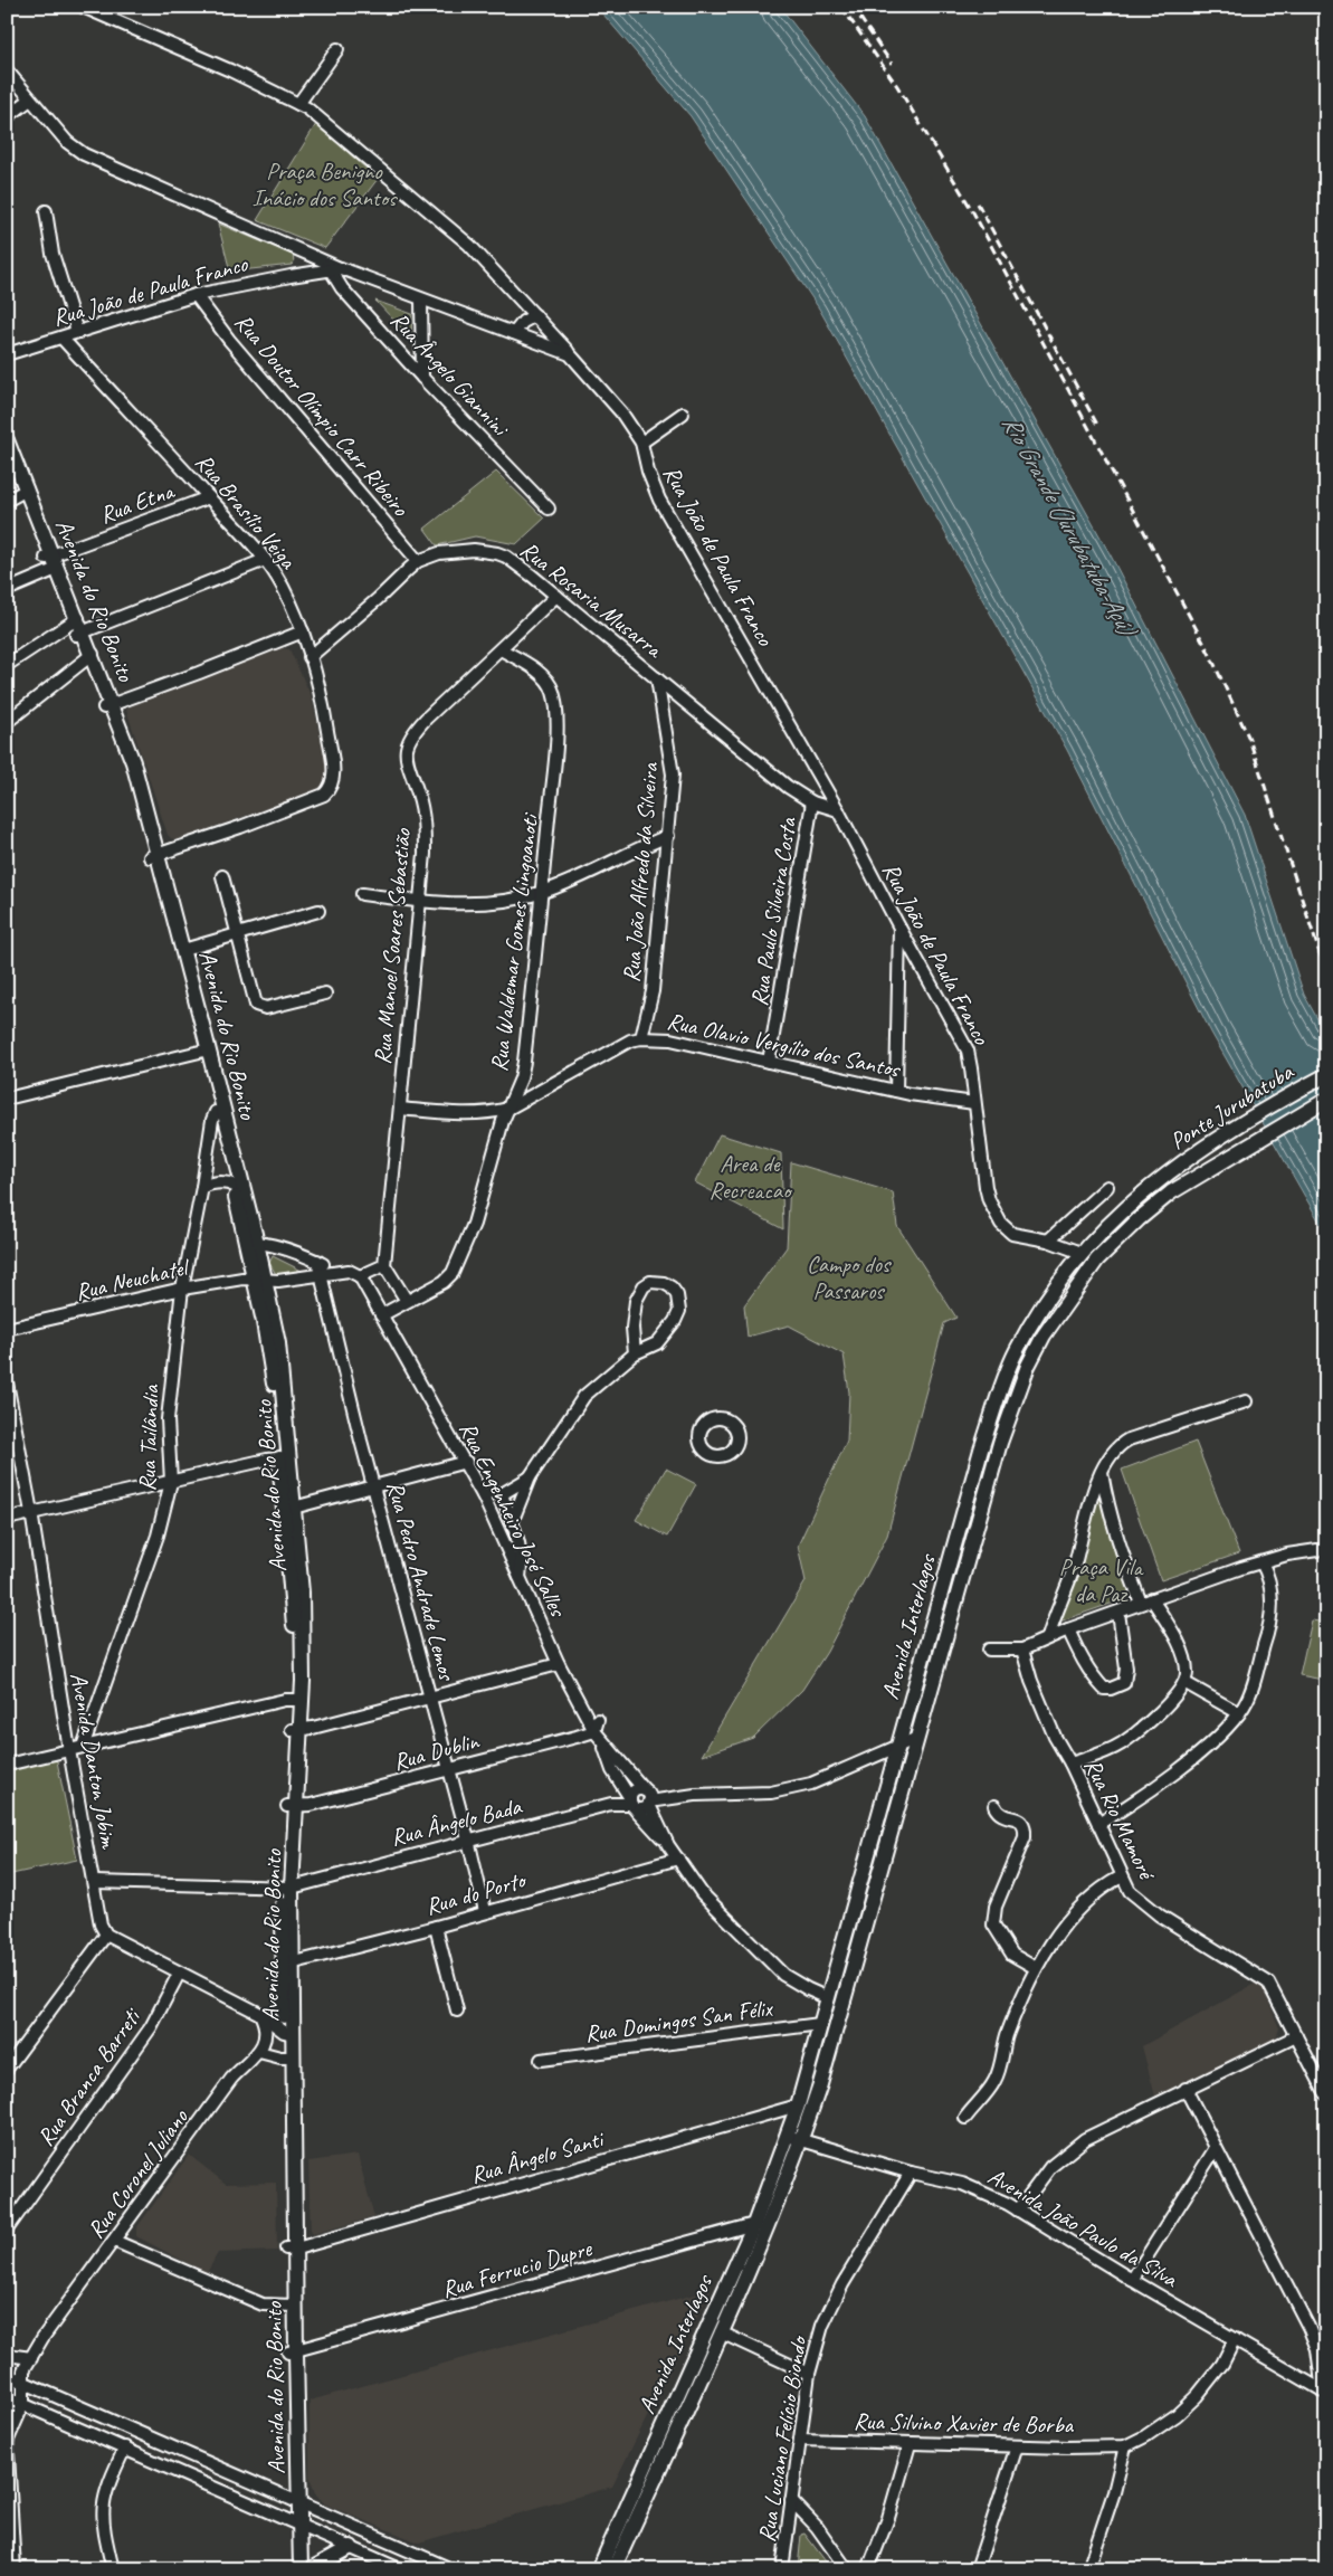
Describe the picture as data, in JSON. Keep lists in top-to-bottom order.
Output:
{
  "streets": {
    "main road": ["Avenida do Rio Bonito", "Ponte Jurubatuba", "Avenida Interlagos"],
    "street": [
      "Rua João de Paula Franco",
      "Rua Ângelo Giannini",
      "Rua Doutor Olímpio Carr Ribeiro",
      "Rua Etna",
      "Rua Brasílio Veiga",
      "Rua Rosaria Musarra",
      "Rua João Alfredo da Silveira",
      "Rua Paulo Silveira Costa",
      "Rua Waldemar Gomes Lingoanoti",
      "Rua Manoel Soares Sebastião",
      "Rua Olavio Vergílio dos Santos",
      "Rua Neuchatel",
      "Rua Tailândia",
      "Rua Engenheiro José Salles",
      "Rua Pedro Andrade Lemos",
      "Rua Dublin",
      "Avenida Danton Jobim",
      "Rua Rio Mamoré",
      "Rua Ângelo Bada",
      "Rua do Porto",
      "Rua Domingos San Félix",
      "Rua Branca Barreti",
      "Rua Ângelo Santi",
      "Rua Coronel Juliano",
      "Avenida João Paulo da Silva",
      "Rua Ferrucio Dupre",
      "Rua Silvino Xavier de Borba",
      "Rua Luciano Felício Biondo"
    ]
  },
  "crossings": [
    ["Rua João de Paula Franco", "Rua Ângelo Giannini"],
    ["Rua João de Paula Franco", "Rua Doutor Olímpio Carr Ribeiro"],
    ["Rua João de Paula Franco", "Rua Brasílio Veiga"],
    ["Rua João de Paula Franco", "Rua Rosaria Musarra"],
    ["Rua João de Paula Franco", "Rua Olavio Vergílio dos Santos"],
    ["Rua João de Paula Franco", "Avenida Interlagos"],
    ["Rua Doutor Olímpio Carr Ribeiro", "Rua Rosaria Musarra"],
    ["Rua Etna", "Rua Brasílio Veiga"],
    ["Rua Etna", "Avenida do Rio Bonito"],
    ["Rua Brasílio Veiga", "Rua Rosaria Musarra"],
    ["Rua Brasílio Veiga", "Avenida do Rio Bonito"],
    ["Rua Rosaria Musarra", "Rua João Alfredo da Silveira"],
    ["Rua Rosaria Musarra", "Rua Paulo Silveira Costa"],
    ["Rua Rosaria Musarra", "Rua Manoel Soares Sebastião"],
    ["Avenida do Rio Bonito", "Rua Neuchatel"],
    ["Avenida do Rio Bonito", "Rua Tailândia"],
    ["Avenida do Rio Bonito", "Rua Dublin"],
    ["Avenida do Rio Bonito", "Rua Ângelo Bada"],
    ["Avenida do Rio Bonito", "Rua do Porto"],
    ["Avenida do Rio Bonito", "Rua Ângelo Santi"],
    ["Avenida do Rio Bonito", "Rua Ferrucio Dupre"],
    ["Rua João Alfredo da Silveira", "Rua Olavio Vergílio dos Santos"],
    ["Rua Paulo Silveira Costa", "Rua Olavio Vergílio dos Santos"],
    ["Rua Waldemar Gomes Lingoanoti", "Rua Manoel Soares Sebastião"],
    ["Rua Waldemar Gomes Lingoanoti", "Rua Olavio Vergílio dos Santos"],
    ["Rua Waldemar Gomes Lingoanoti", "Rua Engenheiro José Salles"],
    ["Rua Manoel Soares Sebastião", "Rua Olavio Vergílio dos Santos"],
    ["Ponte Jurubatuba", "Avenida Interlagos"],
    ["Rua Neuchatel", "Rua Tailândia"],
    ["Rua Neuchatel", "Rua Pedro Andrade Lemos"],
    ["Rua Engenheiro José Salles", "Avenida Interlagos"],
    ["Rua Engenheiro José Salles", "Rua Dublin"],
    ["Rua Engenheiro José Salles", "Rua Ângelo Bada"],
    ["Rua Engenheiro José Salles", "Rua do Porto"],
    ["Rua Pedro Andrade Lemos", "Rua Dublin"],
    ["Rua Pedro Andrade Lemos", "Rua Ângelo Bada"],
    ["Rua Pedro Andrade Lemos", "Rua do Porto"],
    ["Avenida Interlagos", "Rua Domingos San Félix"],
    ["Avenida Interlagos", "Rua Ângelo Santi"],
    ["Avenida Interlagos", "Avenida João Paulo da Silva"],
    ["Avenida Interlagos", "Rua Ferrucio Dupre"],
    ["Avenida Danton Jobim", "Rua Ângelo Bada"],
    ["Avenida João Paulo da Silva", "Rua Luciano Felício Biondo"],
    ["Rua Silvino Xavier de Borba", "Rua Luciano Felício Biondo"]
  ],
  "water": ["Rio Grande (Jurubatuba-Açú)"],
  "parks": [
    "Praça Benigno Inácio dos Santos",
    "Area de Recreacao",
    "Campo dos Passaros",
    "Praça Vila da Paz"
  ]
}
